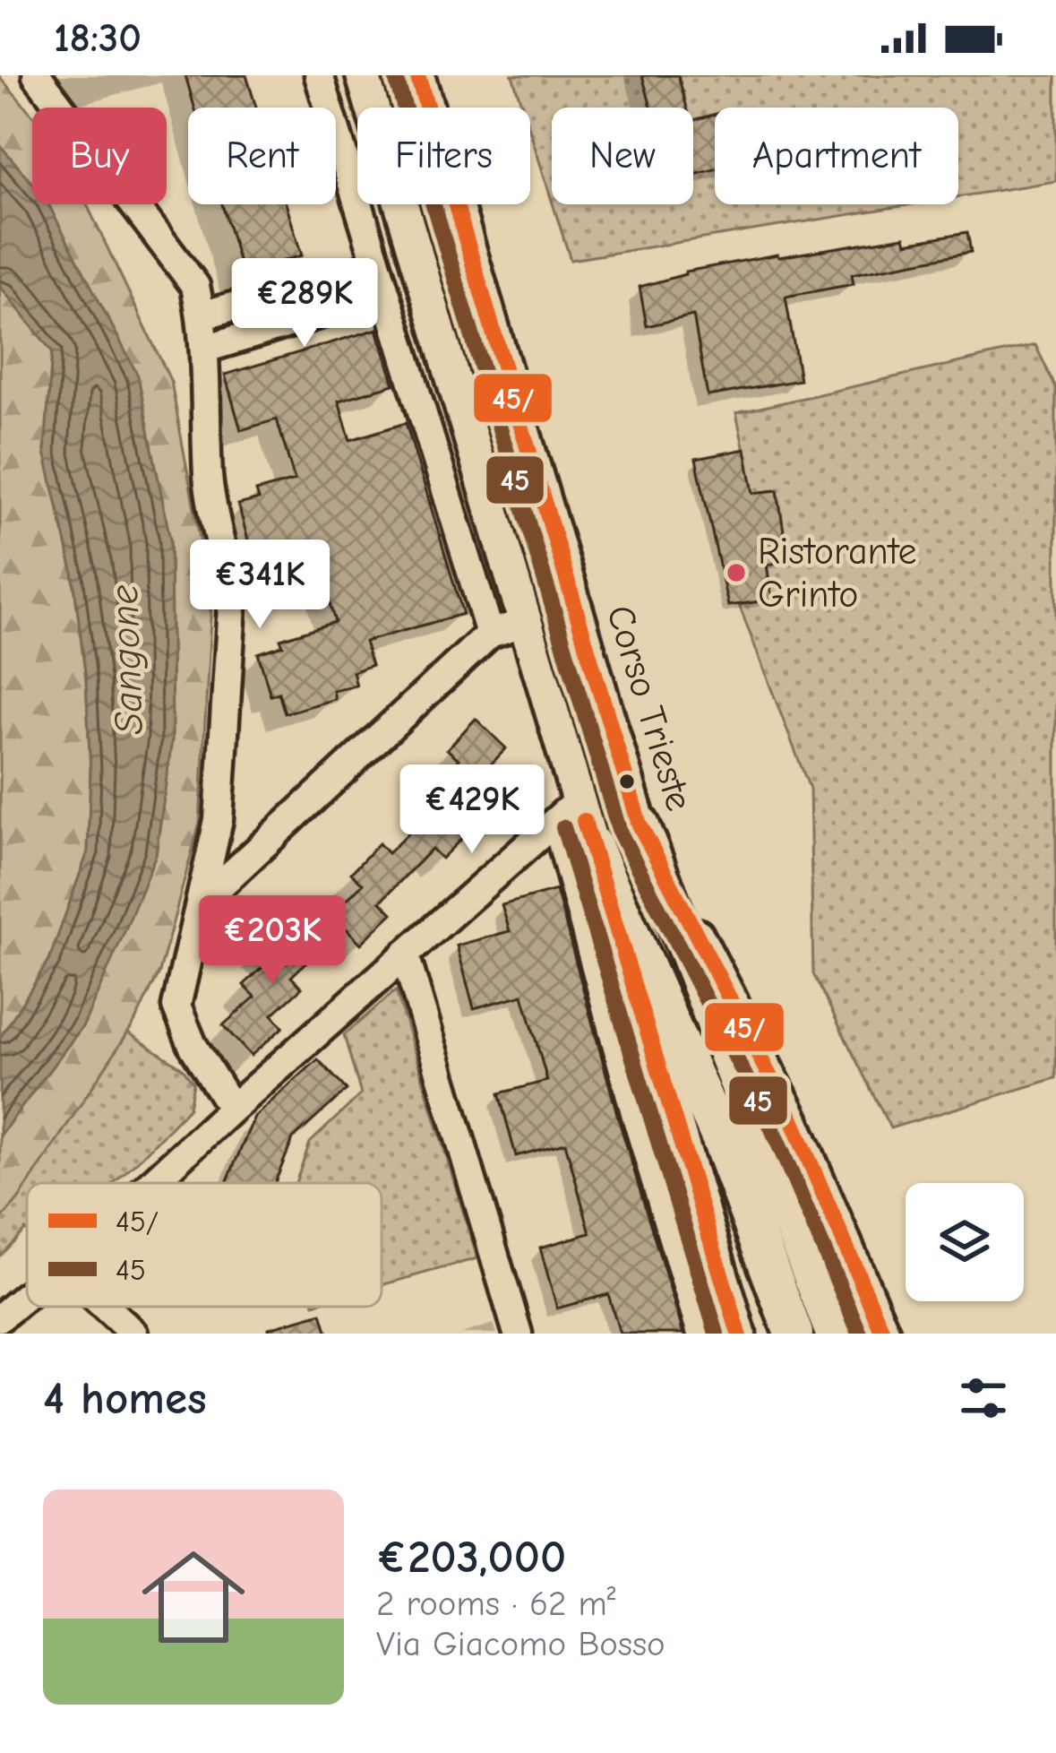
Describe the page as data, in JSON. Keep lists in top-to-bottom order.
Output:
{
  "streets": {
    "main road": ["Corso Trieste"]
  },
  "water": ["Sangone"],
  "places": ["Ristorante Grinto"],
  "lines": ["transit line 45/", "transit line 45"],
  "legend": ["45/", "45"],
  "page": {
    "status": "18:30",
    "chip": [
      "Buy",
      "Rent",
      "Filters",
      "New",
      "Apartment"
    ],
    "price": [
      "€289K",
      "€341K",
      "€429K",
      "€203K"
    ],
    "heading": "4 homes",
    "list": [
      {
        "name": "€203,000",
        "note": "2 rooms · 62 m² · Via Giacomo Bosso"
      }
    ]
  }
}
